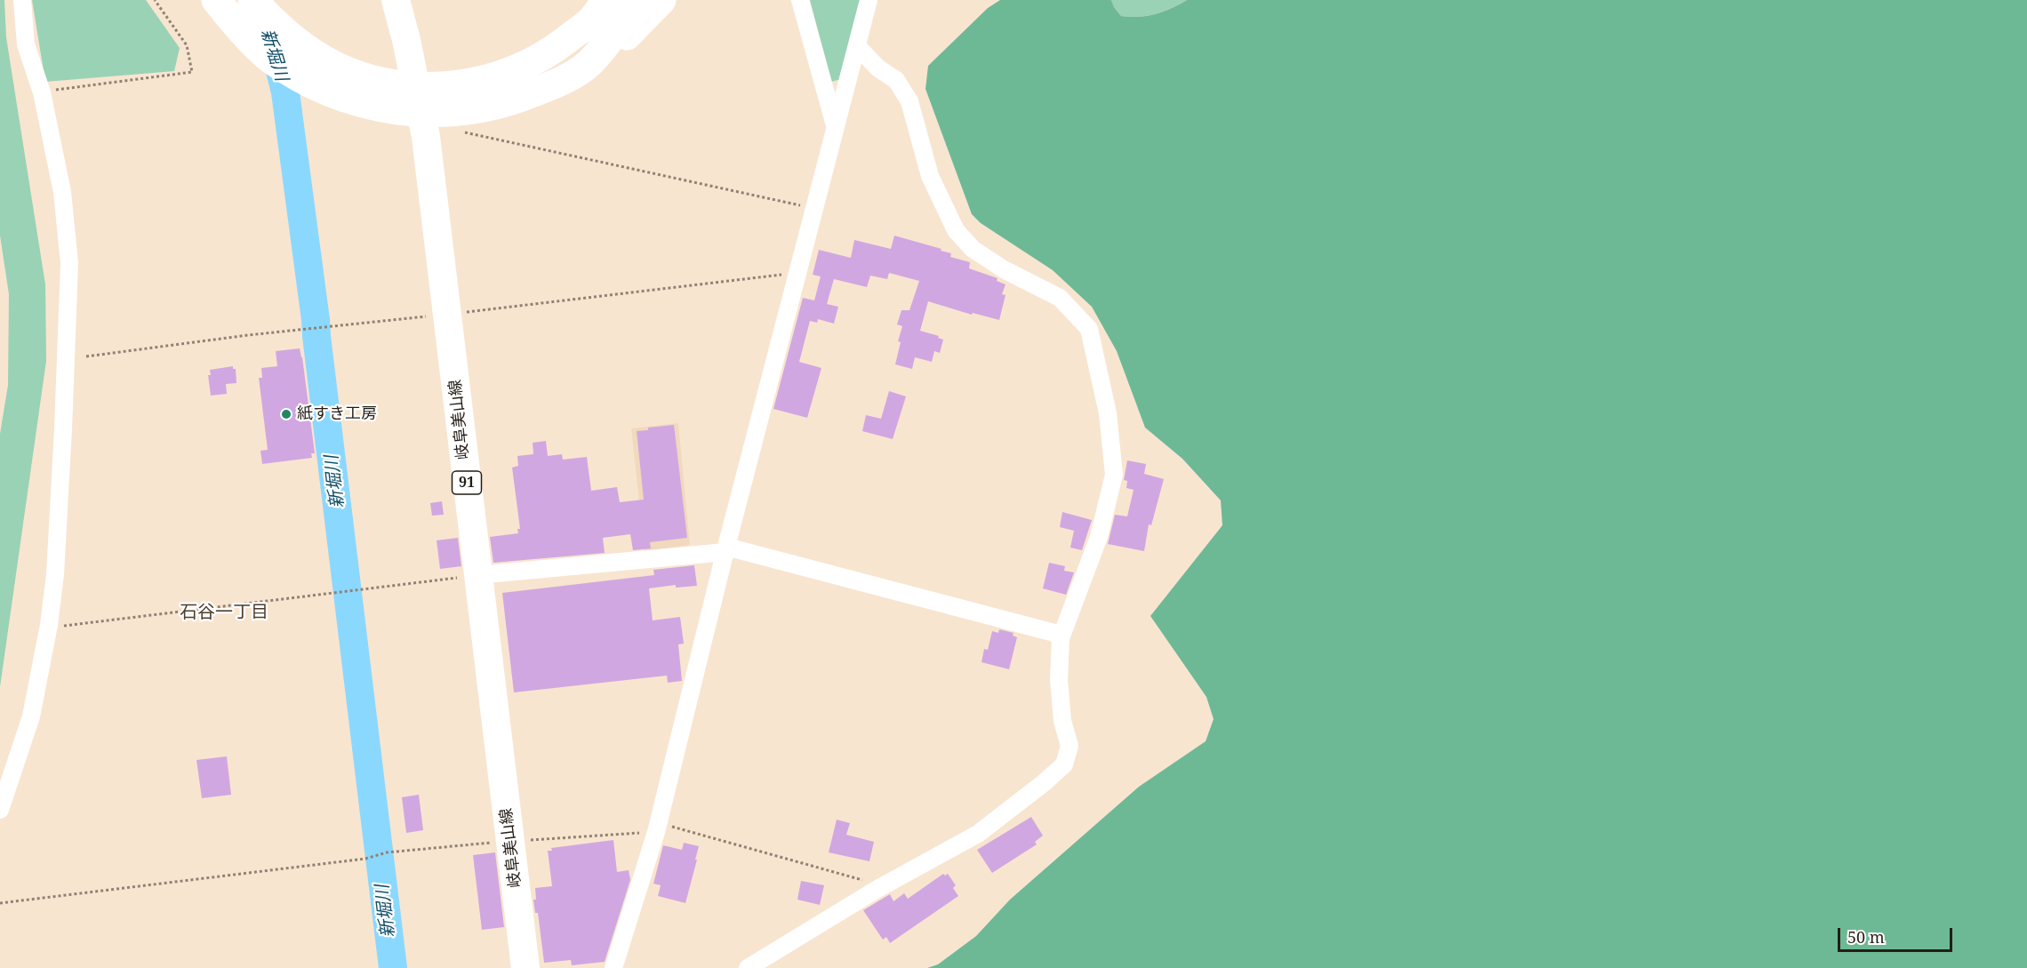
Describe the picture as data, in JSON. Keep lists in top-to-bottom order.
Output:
{
  "streets": {
    "main road": ["岐阜美山線", "91"]
  },
  "districts": ["石谷一丁目"],
  "water": ["新堀川"],
  "places": ["紙すき工房"],
  "scale_bar": "50 m"
}
